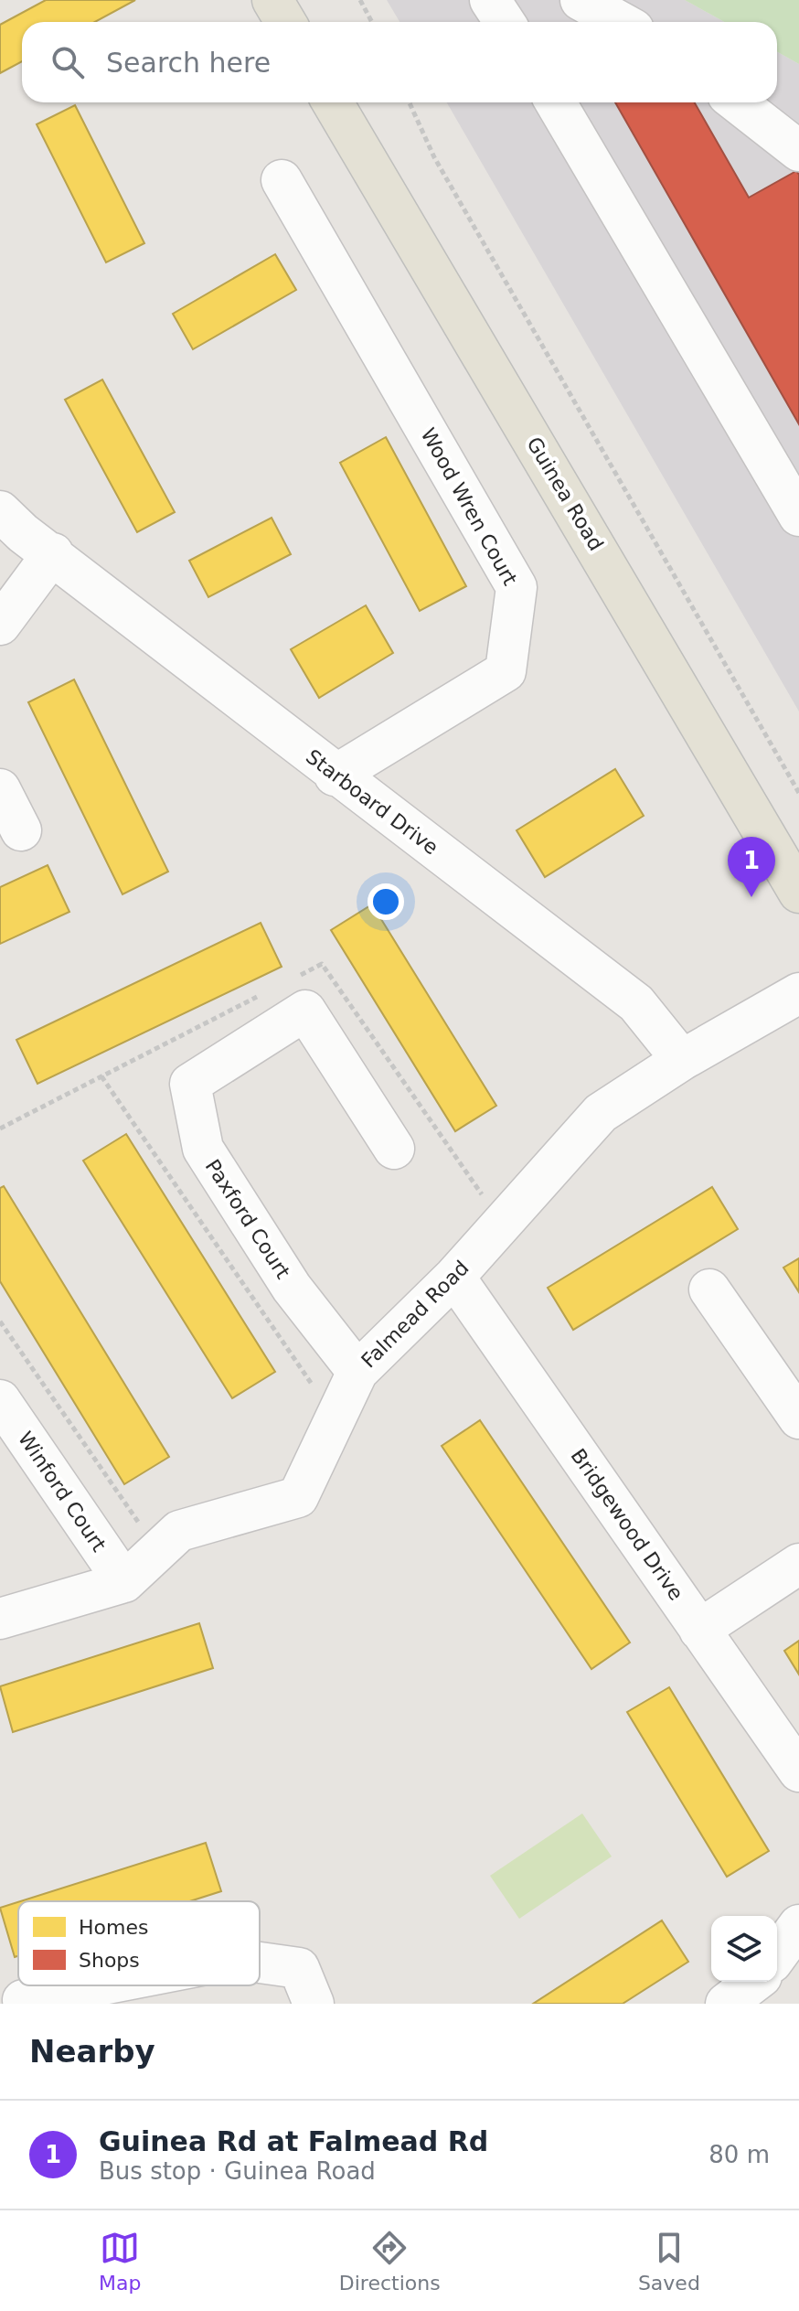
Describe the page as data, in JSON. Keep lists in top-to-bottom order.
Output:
{
  "streets": {
    "main road": ["Guinea Road"],
    "street": [
      "Wood Wren Court",
      "Starboard Drive",
      "Paxford Court",
      "Falmead Road",
      "Winford Court",
      "Bridgewood Drive"
    ]
  },
  "crossings": [
    ["Wood Wren Court", "Starboard Drive"],
    ["Starboard Drive", "Falmead Road"],
    ["Paxford Court", "Falmead Road"],
    ["Falmead Road", "Winford Court"],
    ["Falmead Road", "Bridgewood Drive"]
  ],
  "legend": ["Homes", "Shops"],
  "page": {
    "search": "Search here",
    "pins": "1",
    "heading": "Nearby",
    "list": [
      {
        "mark": "1",
        "name": "Guinea Rd at Falmead Rd",
        "note": "Bus stop · Guinea Road",
        "value": "80 m"
      }
    ],
    "nav": ["Map", "Directions", "Saved"]
  }
}
